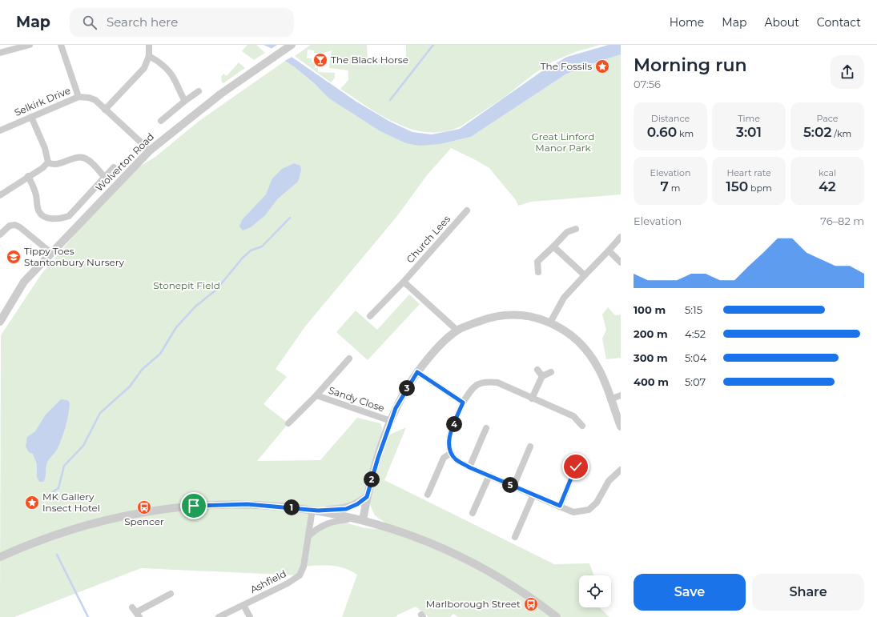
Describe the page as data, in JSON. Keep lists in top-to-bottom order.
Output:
{
  "streets": {
    "street": [
      "Selkirk Drive",
      "Wolverton Road",
      "Church Lees",
      "Sandy Close",
      "Ashfield"
    ]
  },
  "crossings": [
    ["Selkirk Drive", "Wolverton Road"]
  ],
  "parks": ["Great Linford Manor Park", "Stonepit Field"],
  "places": {
    "bar": ["The Black Horse"],
    "place": ["The Fossils", "MK Gallery Insect Hotel"],
    "school or university": ["Tippy Toes Stantonbury Nursery"],
    "bus stop": ["Spencer", "Marlborough Street"]
  },
  "page": {
    "header": "Map",
    "search": "Search here",
    "nav": [
      "Home",
      "Map",
      "About",
      "Contact"
    ],
    "heading": ["Morning run", "07:56"],
    "stats": [
      ["Distance", "0.60 km"],
      ["Time", "3:01"],
      ["Pace", "5:02 /km"],
      ["Elevation", "7 m"],
      ["Heart rate", "150 bpm"],
      ["kcal", "42"]
    ],
    "chart": ["Elevation", "76–82 m"],
    "list": [
      {
        "name": "100 m",
        "note": "5:15"
      },
      {
        "name": "200 m",
        "note": "4:52"
      },
      {
        "name": "300 m",
        "note": "5:04"
      },
      {
        "name": "400 m",
        "note": "5:07"
      }
    ],
    "pins": [
      "3",
      "4",
      "2",
      "5",
      "1"
    ],
    "buttons": ["Save", "Share"]
  }
}
